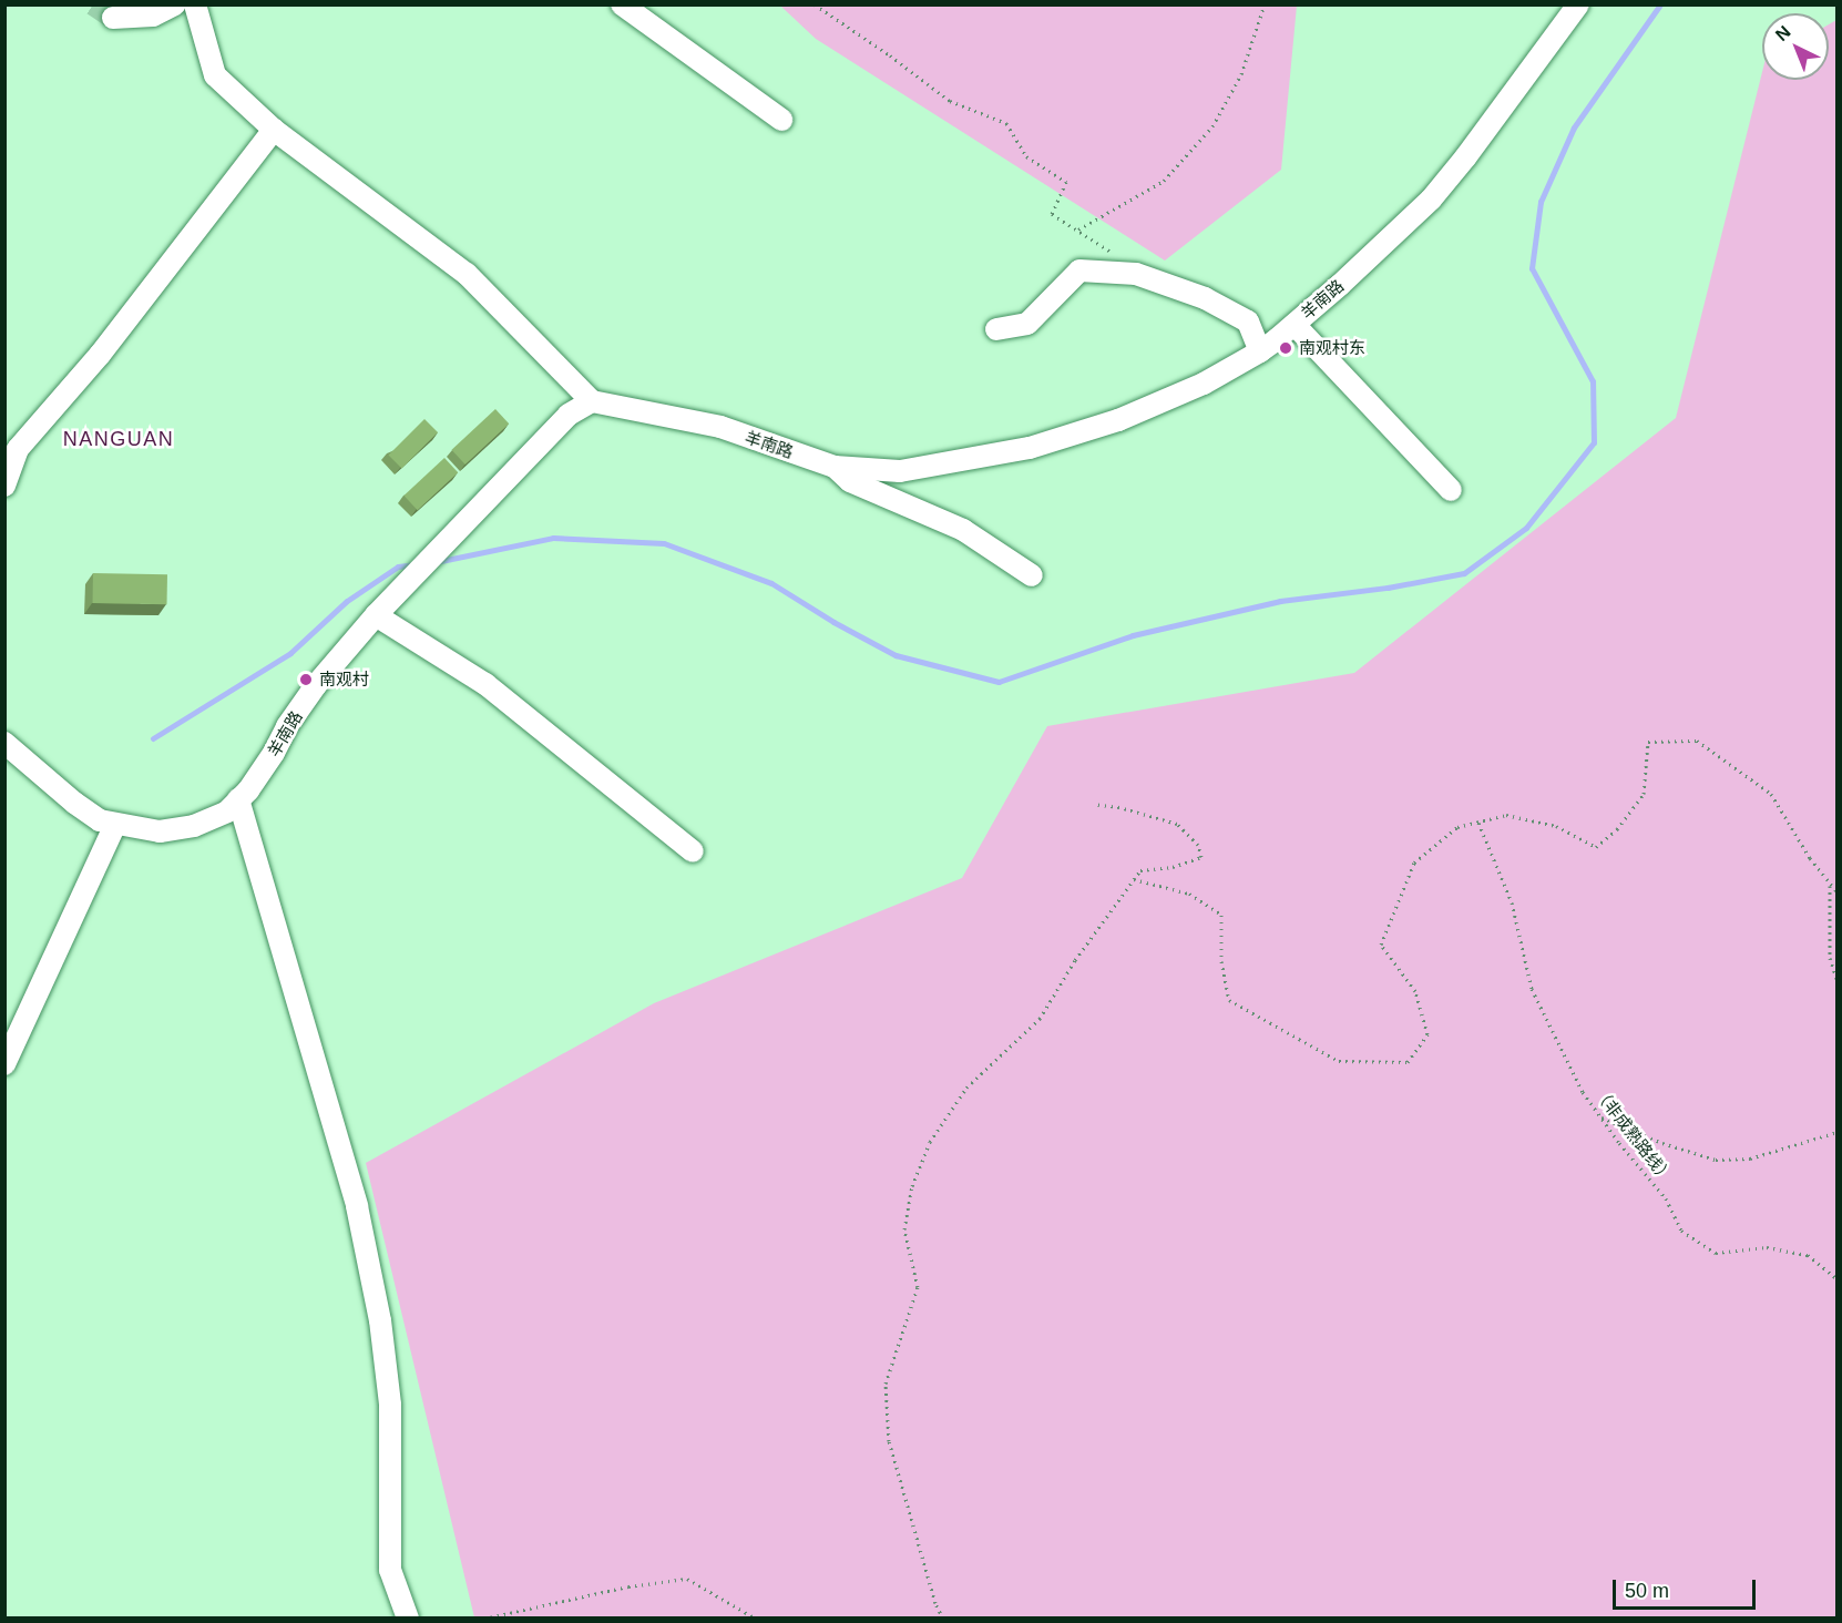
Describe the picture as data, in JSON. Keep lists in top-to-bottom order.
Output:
{
  "streets": {
    "street": ["羊南路"],
    "path": ["（非成熟路线）"]
  },
  "districts": ["NANGUAN"],
  "places": ["南观村东", "南观村"],
  "scale_bar": "50 m",
  "north": "top left"
}
